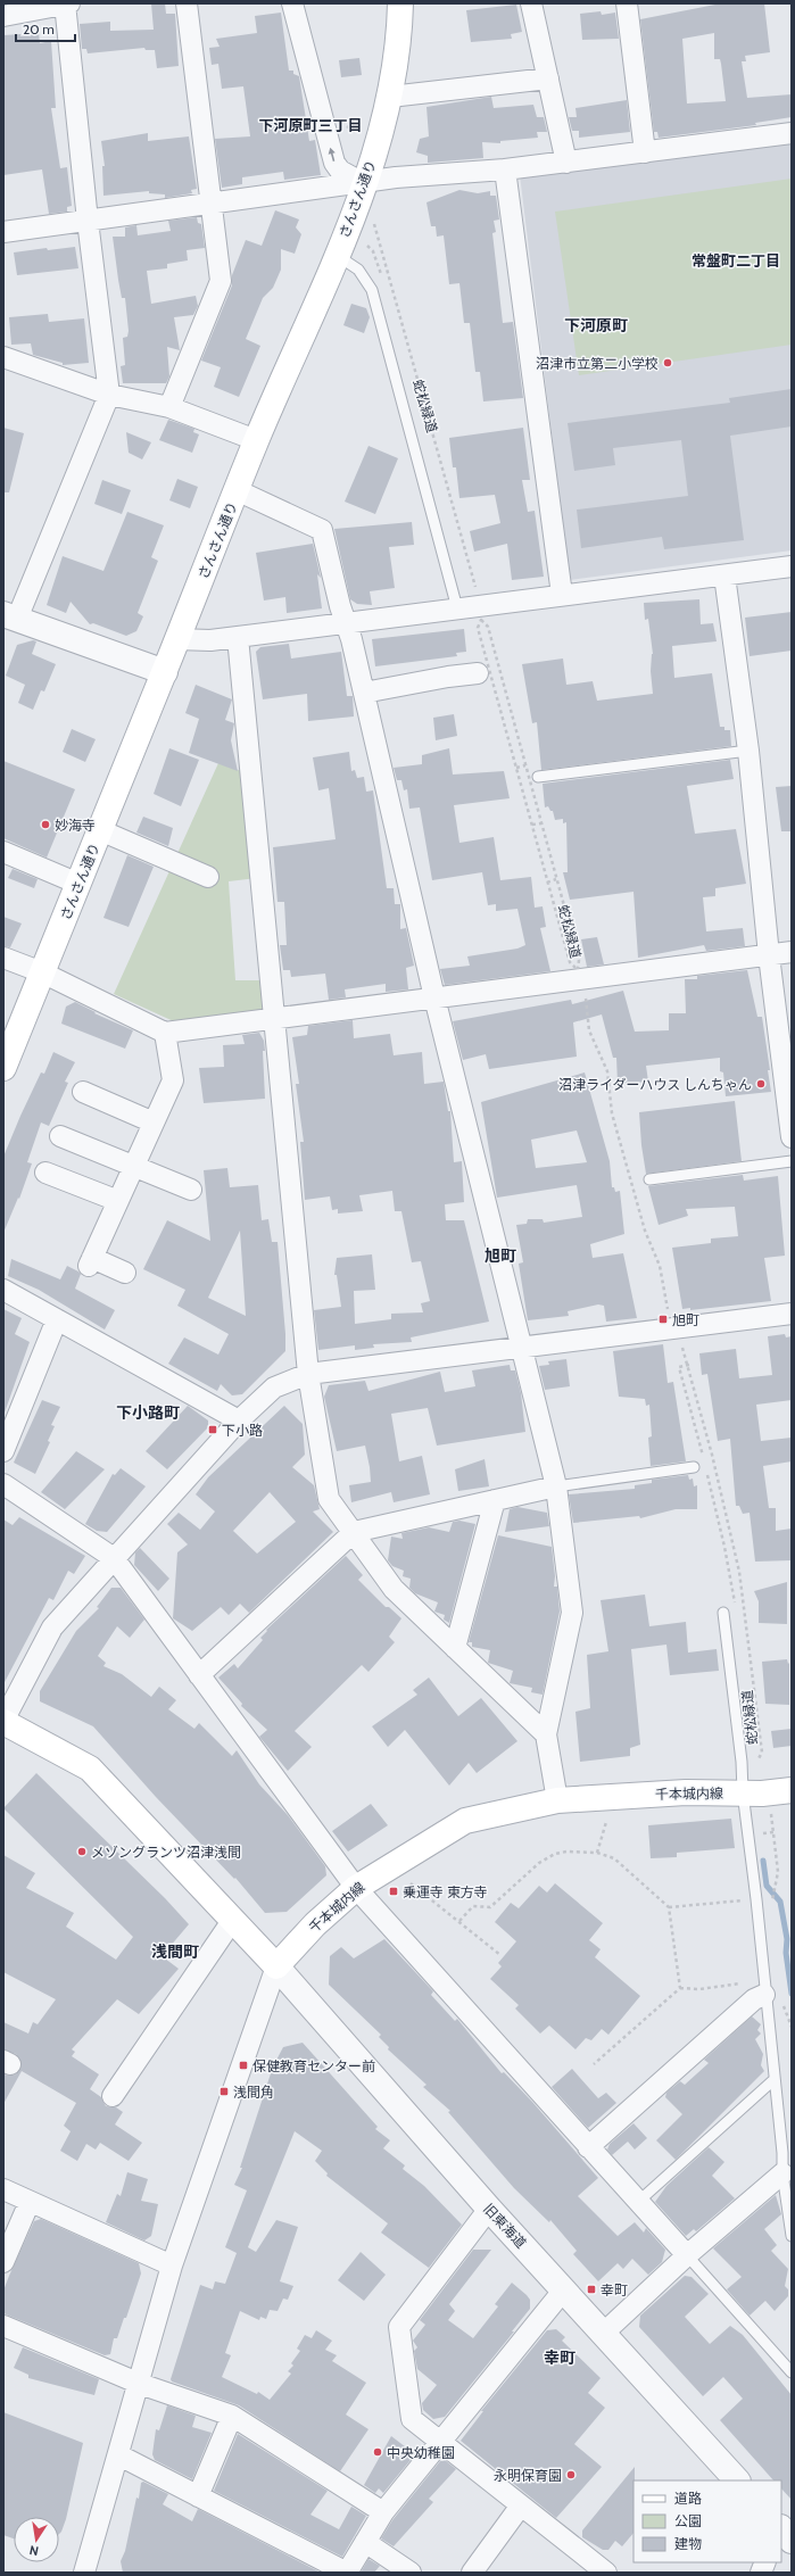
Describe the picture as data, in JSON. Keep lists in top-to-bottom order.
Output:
{
  "streets": {
    "main road": ["さんさん通り", "千本城内線"],
    "street": ["旧東海道"],
    "path": ["蛇松緑道"]
  },
  "crossings": [
    ["千本城内線", "旧東海道"]
  ],
  "districts": [
    "下河原町三丁目",
    "常盤町二丁目",
    "下河原町",
    "旭町",
    "下小路町",
    "浅間町",
    "幸町"
  ],
  "places": {
    "other": [
      "沼津市立第二小学校",
      "妙海寺",
      "沼津ライダーハウス しんちゃん",
      "メゾングランツ沼津浅間",
      "中央幼稚園",
      "永明保育園"
    ],
    "transit": [
      "旭町",
      "下小路",
      "乗運寺 東方寺",
      "保健教育センター前",
      "浅間角",
      "幸町"
    ]
  },
  "legend": ["道路", "公園", "建物"],
  "scale_bar": "20 m",
  "north": "bottom"
}
